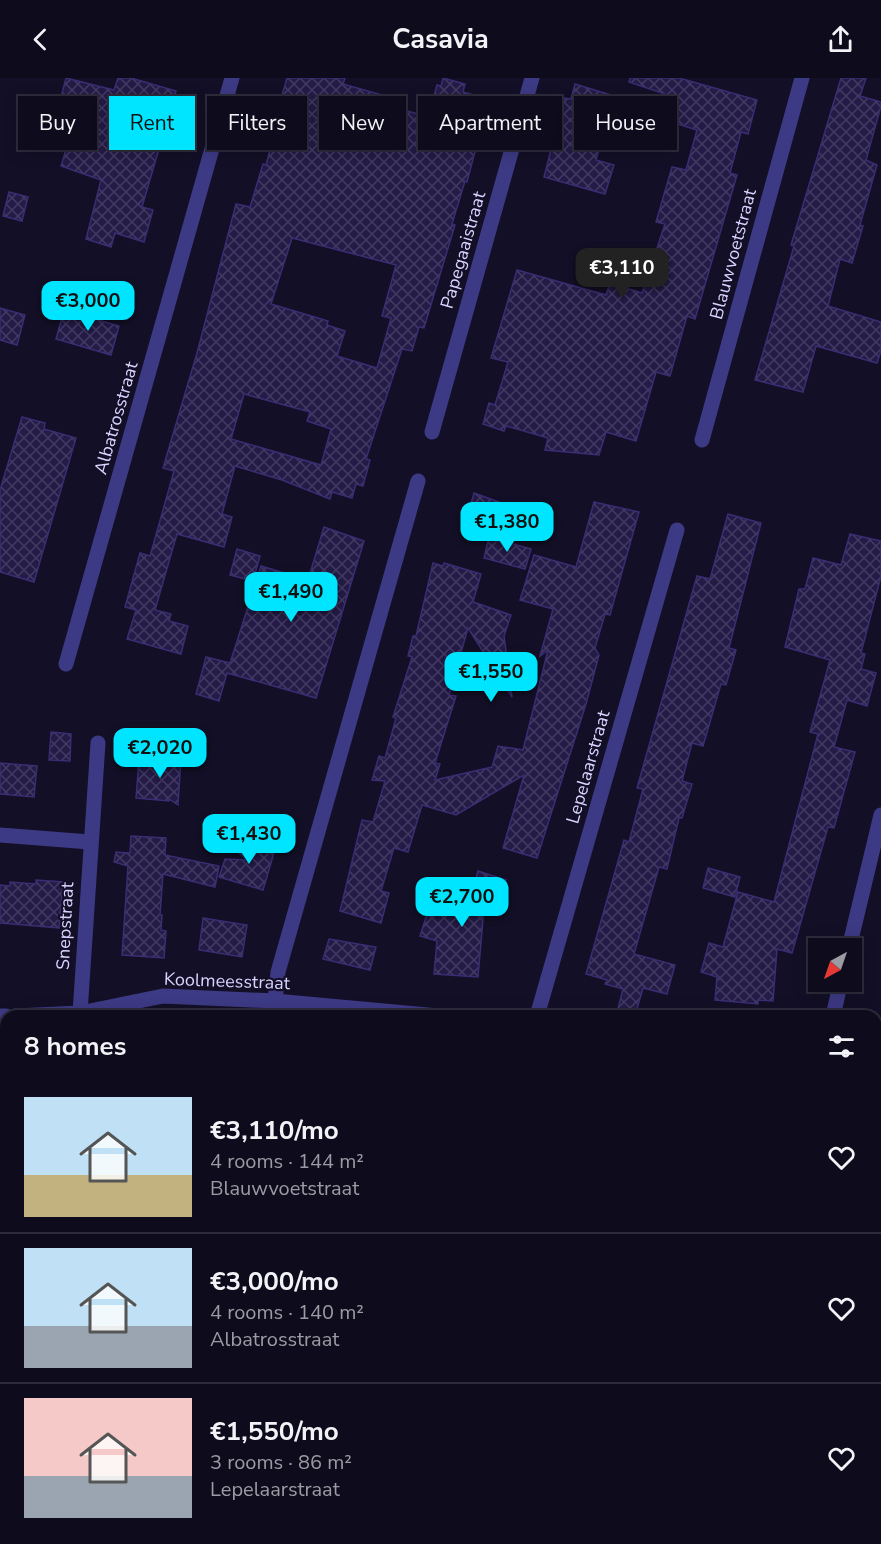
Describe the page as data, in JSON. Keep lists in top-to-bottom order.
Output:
{
  "streets": {
    "street": [
      "Papegaaistraat",
      "Blauwvoetstraat",
      "Albatrosstraat",
      "Lepelaarstraat",
      "Snepstraat",
      "Koolmeesstraat"
    ]
  },
  "north": "bottom left",
  "page": {
    "header": "Casavia",
    "chip": [
      "Buy",
      "Rent",
      "Filters",
      "New",
      "Apartment",
      "House"
    ],
    "price": [
      "€3,110",
      "€3,000",
      "€1,380",
      "€1,490",
      "€1,550",
      "€2,020",
      "€1,430",
      "€2,700"
    ],
    "heading": "8 homes",
    "list": [
      {
        "name": "€3,110/mo",
        "note": "4 rooms · 144 m² · Blauwvoetstraat"
      },
      {
        "name": "€3,000/mo",
        "note": "4 rooms · 140 m² · Albatrosstraat"
      },
      {
        "name": "€1,550/mo",
        "note": "3 rooms · 86 m² · Lepelaarstraat"
      }
    ]
  }
}
